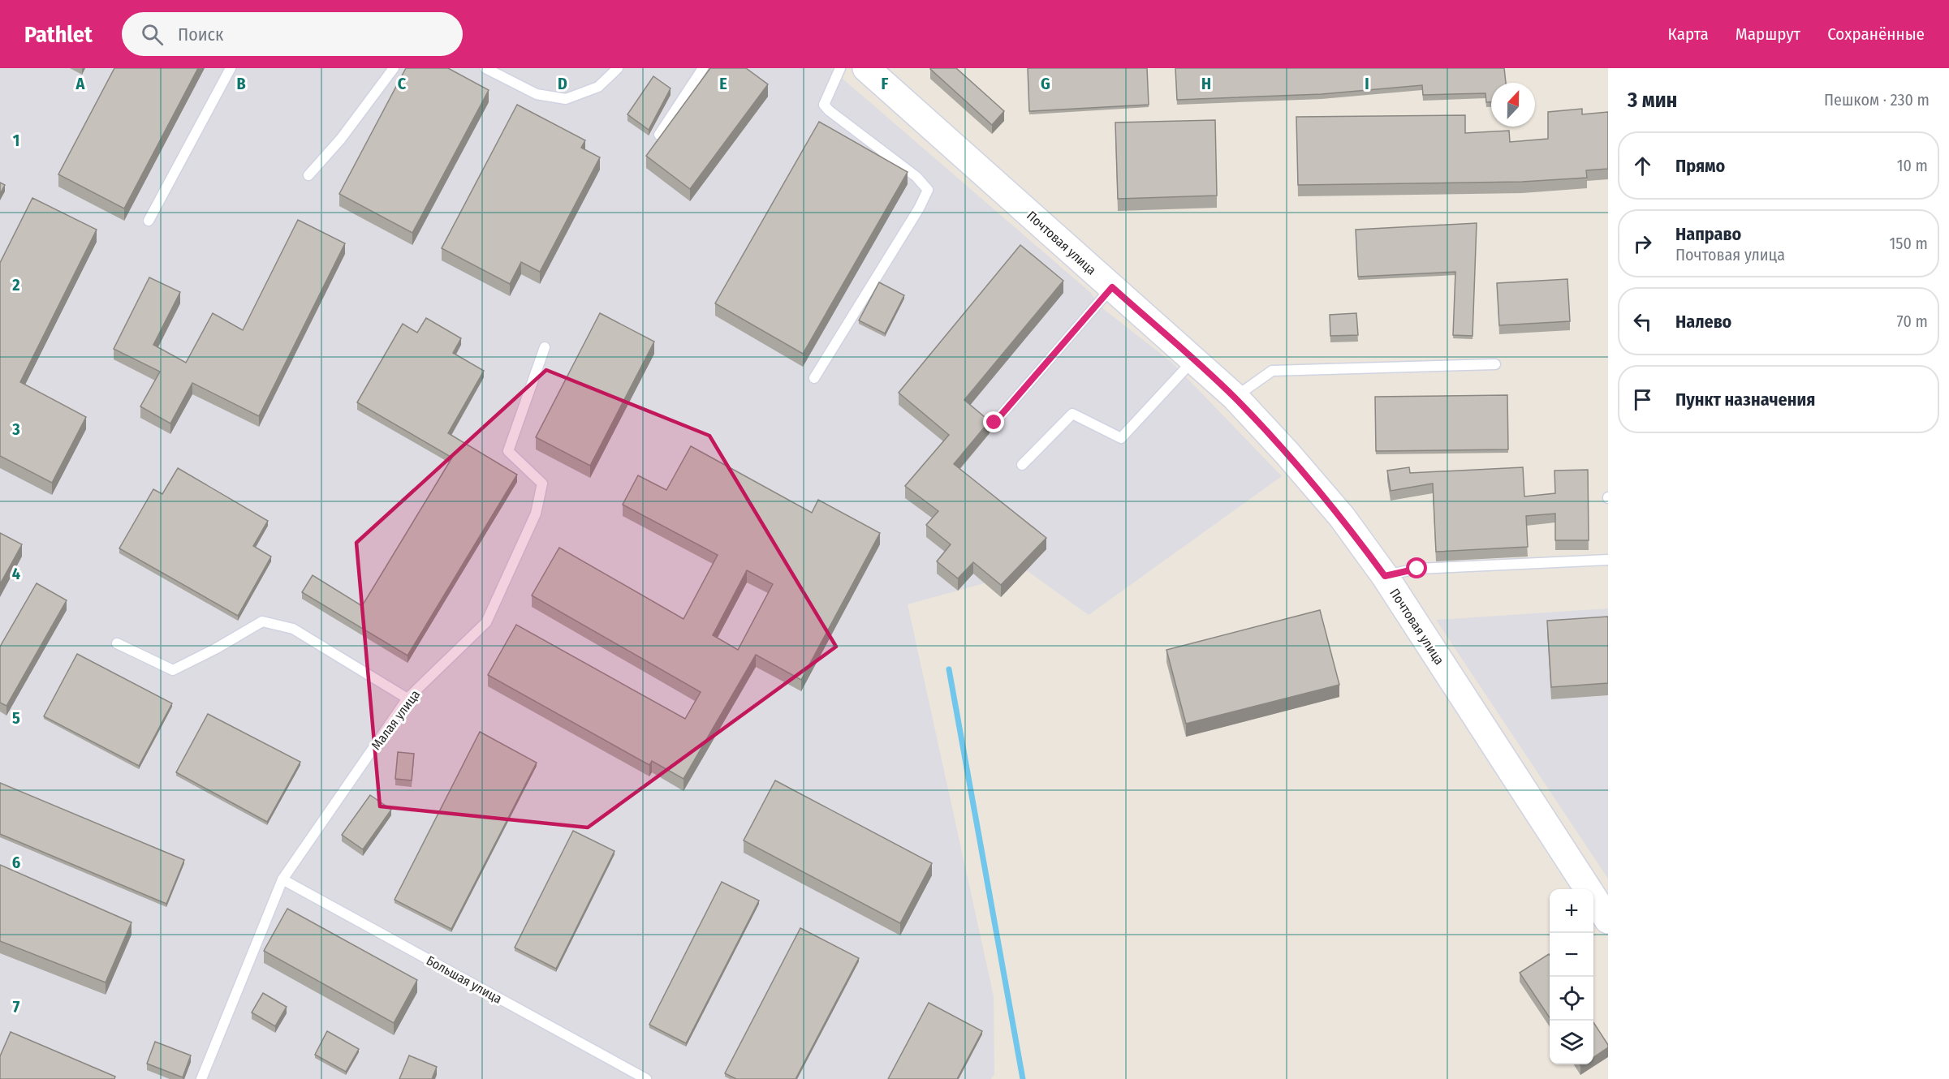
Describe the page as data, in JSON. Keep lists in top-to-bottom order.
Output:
{
  "streets": {
    "street": ["Почтовая улица"],
    "lane": ["Малая улица", "Большая улица"]
  },
  "crossings": [
    ["Малая улица", "Большая улица"]
  ],
  "north": "top",
  "page": {
    "header": "Pathlet",
    "search": "Поиск",
    "nav": ["Карта", "Маршрут", "Сохранённые"],
    "heading": ["3 мин", "Пешком · 230 m"],
    "list": [
      ["Прямо", "10 m"],
      ["Направо", "Почтовая улица", "150 m"],
      ["Налево", "70 m"],
      "Пункт назначения"
    ],
    "map_buttons": ["+", "−"]
  },
  "grid": {
    "columns": [
      "A",
      "B",
      "C",
      "D",
      "E",
      "F",
      "G",
      "H",
      "I"
    ],
    "rows": [
      "1",
      "2",
      "3",
      "4",
      "5",
      "6",
      "7"
    ]
  }
}
